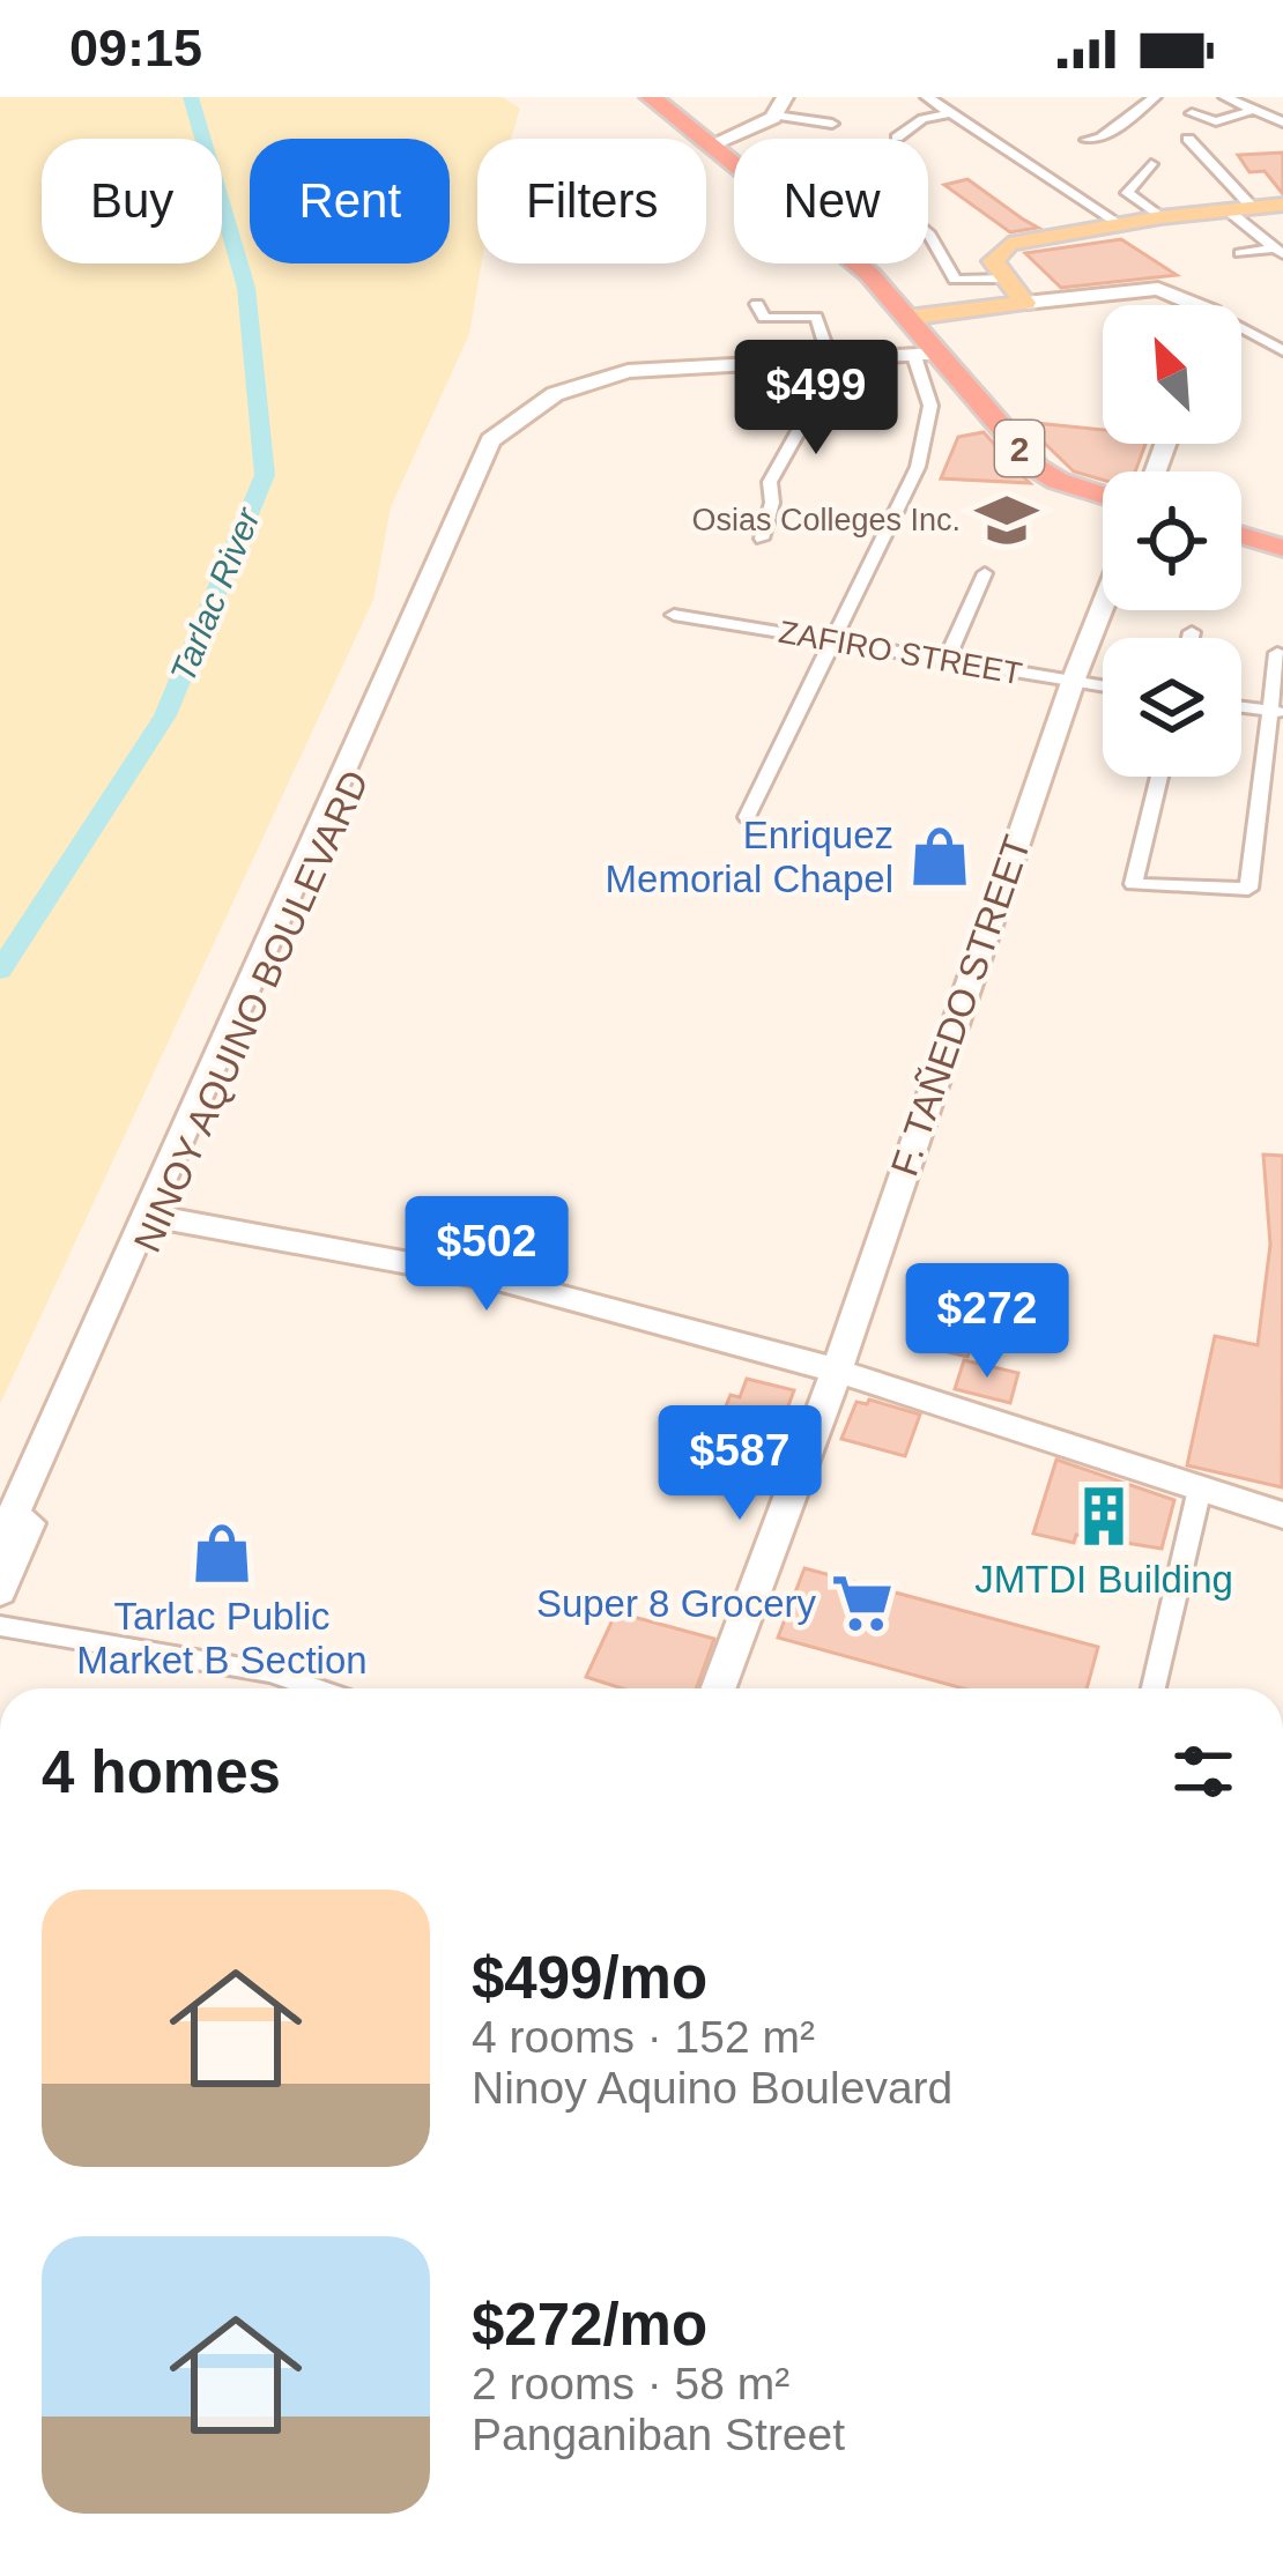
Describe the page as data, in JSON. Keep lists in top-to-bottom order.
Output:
{
  "streets": {
    "highway": ["2"],
    "main road": ["F. TAÑEDO STREET", "NINOY AQUINO BOULEVARD"],
    "street": ["ZAFIRO STREET"]
  },
  "crossings": [
    ["2", "NINOY AQUINO BOULEVARD"],
    ["ZAFIRO STREET", "F. TAÑEDO STREET"]
  ],
  "water": ["Tarlac River"],
  "places": {
    "school or university": ["Osias Colleges Inc."],
    "shop": ["Enriquez Memorial Chapel", "Tarlac Public Market B Section"],
    "building": ["JMTDI Building"],
    "supermarket": ["Super 8 Grocery"]
  },
  "north": "top left",
  "page": {
    "status": "09:15",
    "chip": [
      "Buy",
      "Rent",
      "Filters",
      "New"
    ],
    "price": [
      "$499",
      "$502",
      "$272",
      "$587"
    ],
    "heading": "4 homes",
    "list": [
      {
        "name": "$499/mo",
        "note": "4 rooms · 152 m² · Ninoy Aquino Boulevard"
      },
      {
        "name": "$272/mo",
        "note": "2 rooms · 58 m² · Panganiban Street"
      }
    ]
  }
}
